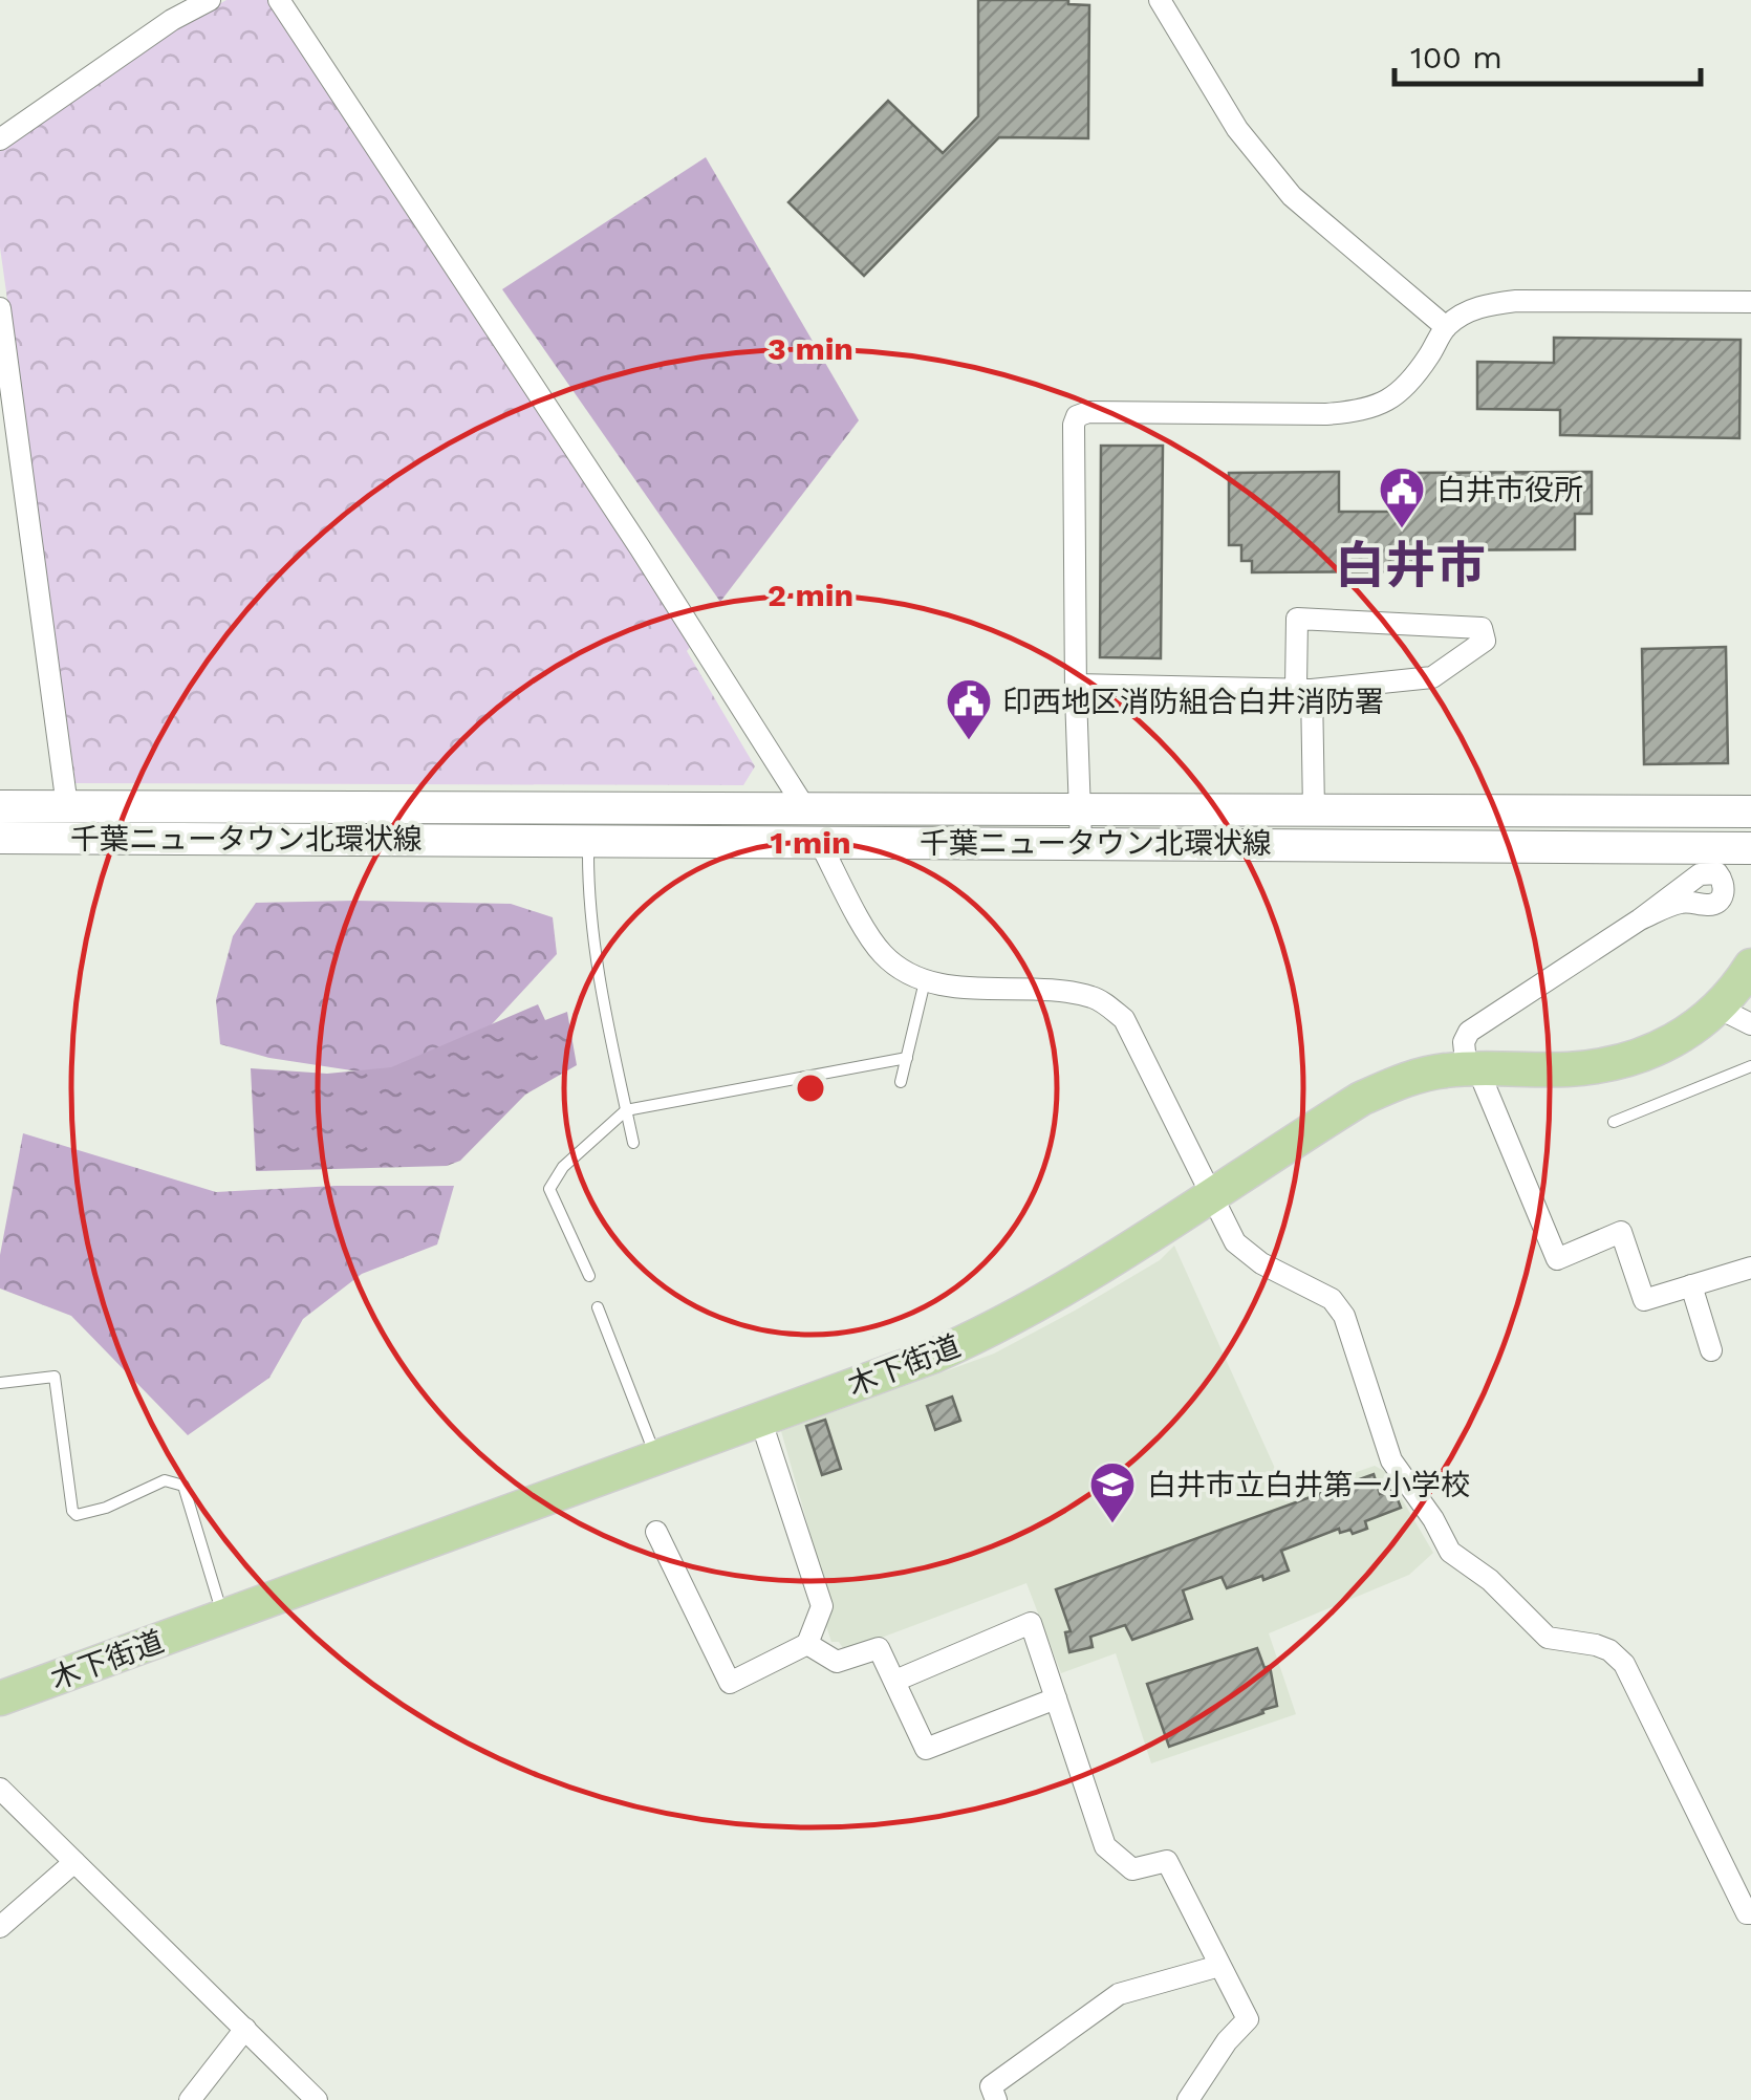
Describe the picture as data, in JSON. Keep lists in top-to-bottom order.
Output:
{
  "streets": {
    "main road": ["千葉ニュータウン北環状線", "木下街道"]
  },
  "districts": ["白井市"],
  "places": {
    "public building": ["白井市役所", "印西地区消防組合白井消防署"],
    "school or university": ["白井市立白井第一小学校"]
  },
  "scale_bar": "100 m",
  "rings": ["3 min", "2 min", "1 min"]
}
